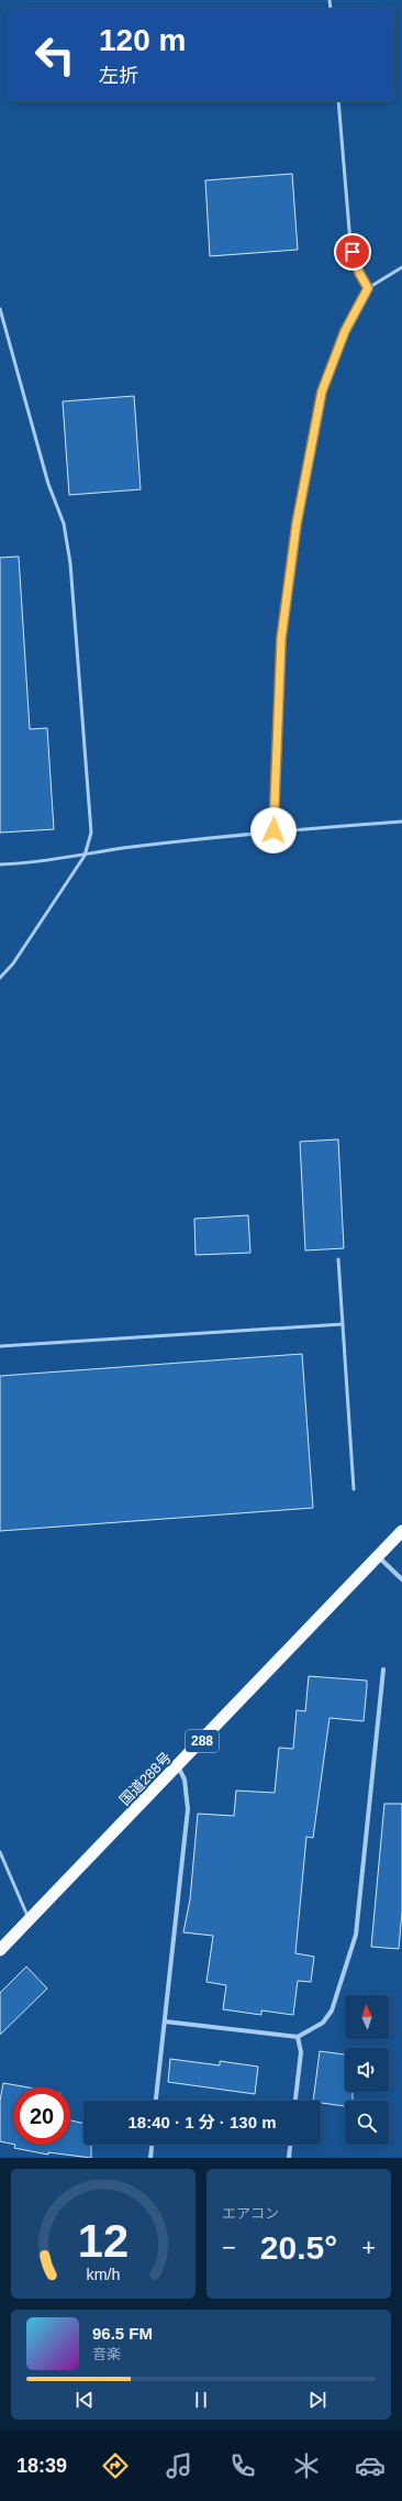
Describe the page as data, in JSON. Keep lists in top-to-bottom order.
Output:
{
  "streets": {
    "highway": ["288", "国道288号"]
  },
  "north": "top",
  "page": {
    "turn": ["120 m", "左折"],
    "limit": "20",
    "trip": "18:40 · 1 分 · 130 m",
    "tile": "エアコン",
    "heat": ["−", "20.5°", "+"],
    "song": ["96.5 FM", "音楽"],
    "tabs": "18:39",
    "gauge": ["12", "km/h"]
  }
}
